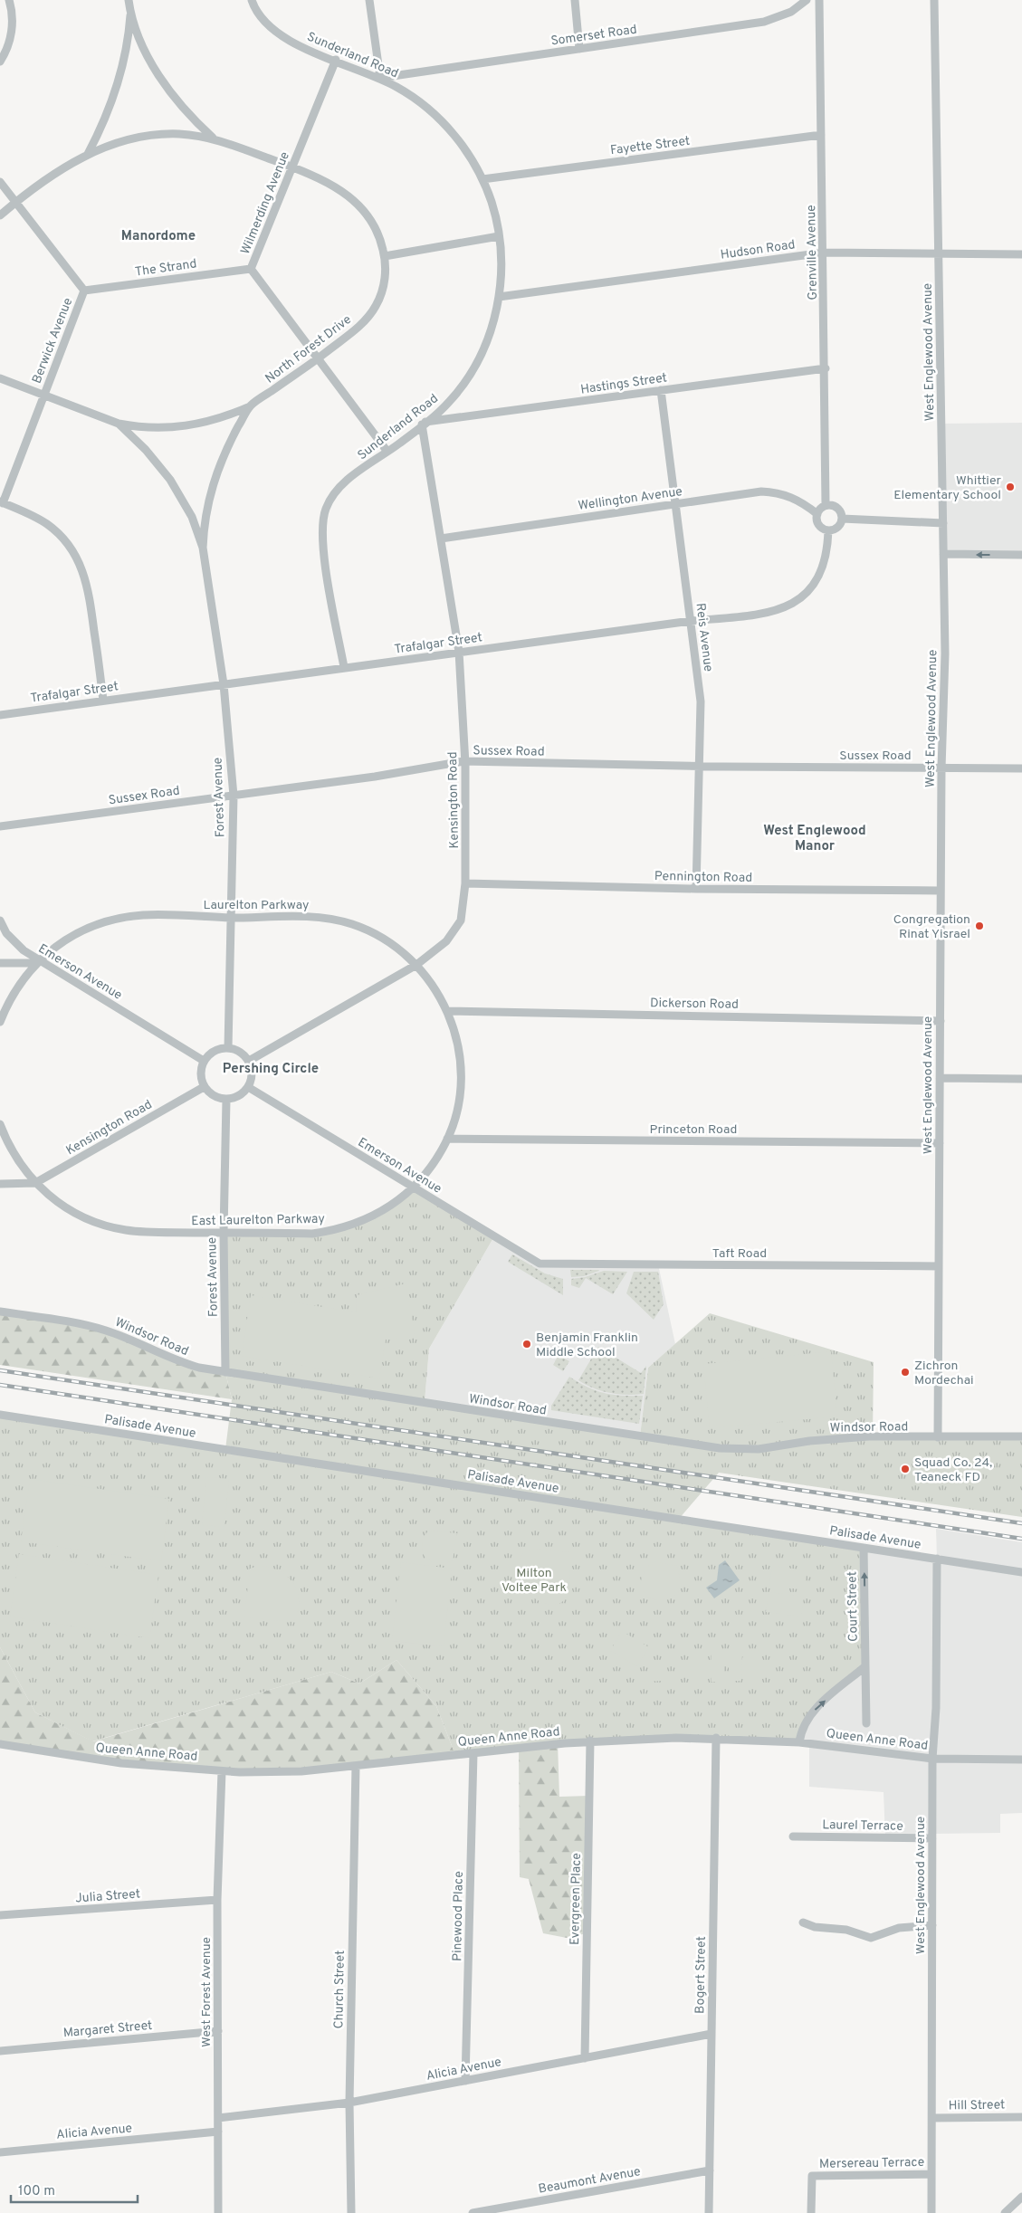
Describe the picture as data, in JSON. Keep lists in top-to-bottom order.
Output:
{
  "streets": {
    "street": [
      "Somerset Road",
      "Sunderland Road",
      "Fayette Street",
      "Wilmerding Avenue",
      "Hudson Road",
      "Grenville Avenue",
      "The Strand",
      "Berwick Avenue",
      "North Forest Drive",
      "West Englewood Avenue",
      "Hastings Street",
      "Wellington Avenue",
      "Reis Avenue",
      "Trafalgar Street",
      "Sussex Road",
      "Forest Avenue",
      "Kensington Road",
      "Pennington Road",
      "Laurelton Parkway",
      "Emerson Avenue",
      "Dickerson Road",
      "Princeton Road",
      "East Laurelton Parkway",
      "Taft Road",
      "Windsor Road",
      "Palisade Avenue",
      "Court Street",
      "Queen Anne Road",
      "Laurel Terrace",
      "Julia Street",
      "Evergreen Place",
      "Pinewood Place",
      "Bogert Street",
      "Church Street",
      "West Forest Avenue",
      "Margaret Street",
      "Alicia Avenue",
      "Hill Street",
      "Mersereau Terrace",
      "Beaumont Avenue"
    ]
  },
  "crossings": [
    ["Somerset Road", "Sunderland Road"],
    ["Sunderland Road", "Fayette Street"],
    ["Sunderland Road", "Wilmerding Avenue"],
    ["Sunderland Road", "Hudson Road"],
    ["Sunderland Road", "Hastings Street"],
    ["Sunderland Road", "Trafalgar Street"],
    ["Sunderland Road", "Kensington Road"],
    ["Fayette Street", "Grenville Avenue"],
    ["Wilmerding Avenue", "The Strand"],
    ["Wilmerding Avenue", "North Forest Drive"],
    ["Hudson Road", "Grenville Avenue"],
    ["Hudson Road", "West Englewood Avenue"],
    ["Grenville Avenue", "Hastings Street"],
    ["Grenville Avenue", "Wellington Avenue"],
    ["Grenville Avenue", "Trafalgar Street"],
    ["The Strand", "Berwick Avenue"],
    ["North Forest Drive", "Forest Avenue"],
    ["West Englewood Avenue", "Sussex Road"],
    ["West Englewood Avenue", "Pennington Road"],
    ["West Englewood Avenue", "Dickerson Road"],
    ["West Englewood Avenue", "Princeton Road"],
    ["West Englewood Avenue", "Taft Road"],
    ["West Englewood Avenue", "Windsor Road"],
    ["West Englewood Avenue", "Palisade Avenue"],
    ["West Englewood Avenue", "Queen Anne Road"],
    ["West Englewood Avenue", "Laurel Terrace"],
    ["West Englewood Avenue", "Hill Street"],
    ["West Englewood Avenue", "Mersereau Terrace"],
    ["Hastings Street", "Reis Avenue"],
    ["Hastings Street", "Kensington Road"],
    ["Wellington Avenue", "Reis Avenue"],
    ["Wellington Avenue", "Trafalgar Street"],
    ["Wellington Avenue", "Kensington Road"],
    ["Reis Avenue", "Trafalgar Street"],
    ["Reis Avenue", "Sussex Road"],
    ["Reis Avenue", "Pennington Road"],
    ["Trafalgar Street", "Forest Avenue"],
    ["Trafalgar Street", "Kensington Road"],
    ["Sussex Road", "Forest Avenue"],
    ["Sussex Road", "Kensington Road"],
    ["Forest Avenue", "Kensington Road"],
    ["Forest Avenue", "Laurelton Parkway"],
    ["Forest Avenue", "Emerson Avenue"],
    ["Forest Avenue", "East Laurelton Parkway"],
    ["Forest Avenue", "Windsor Road"],
    ["Kensington Road", "Pennington Road"],
    ["Kensington Road", "Laurelton Parkway"],
    ["Kensington Road", "Emerson Avenue"],
    ["Kensington Road", "East Laurelton Parkway"],
    ["Laurelton Parkway", "Emerson Avenue"],
    ["Laurelton Parkway", "Dickerson Road"],
    ["Laurelton Parkway", "East Laurelton Parkway"],
    ["Emerson Avenue", "East Laurelton Parkway"],
    ["Emerson Avenue", "Taft Road"],
    ["Dickerson Road", "East Laurelton Parkway"],
    ["Princeton Road", "East Laurelton Parkway"],
    ["Palisade Avenue", "Court Street"],
    ["Queen Anne Road", "Evergreen Place"],
    ["Queen Anne Road", "Pinewood Place"],
    ["Queen Anne Road", "Bogert Street"],
    ["Queen Anne Road", "Church Street"],
    ["Queen Anne Road", "West Forest Avenue"],
    ["Julia Street", "West Forest Avenue"],
    ["Evergreen Place", "Alicia Avenue"],
    ["Pinewood Place", "Alicia Avenue"],
    ["Bogert Street", "Alicia Avenue"],
    ["Bogert Street", "Beaumont Avenue"],
    ["Church Street", "Alicia Avenue"],
    ["West Forest Avenue", "Margaret Street"],
    ["West Forest Avenue", "Alicia Avenue"]
  ],
  "one_way": ["Court Street"],
  "districts": ["Manordome", "West Englewood Manor", "Pershing Circle"],
  "parks": ["Milton Voltee Park"],
  "places": [
    "Whittier Elementary School",
    "Congregation Rinat Yisrael",
    "Benjamin Franklin Middle School",
    "Zichron Mordechai",
    "Squad Co. 24, Teaneck FD"
  ],
  "scale_bar": "100 m"
}
